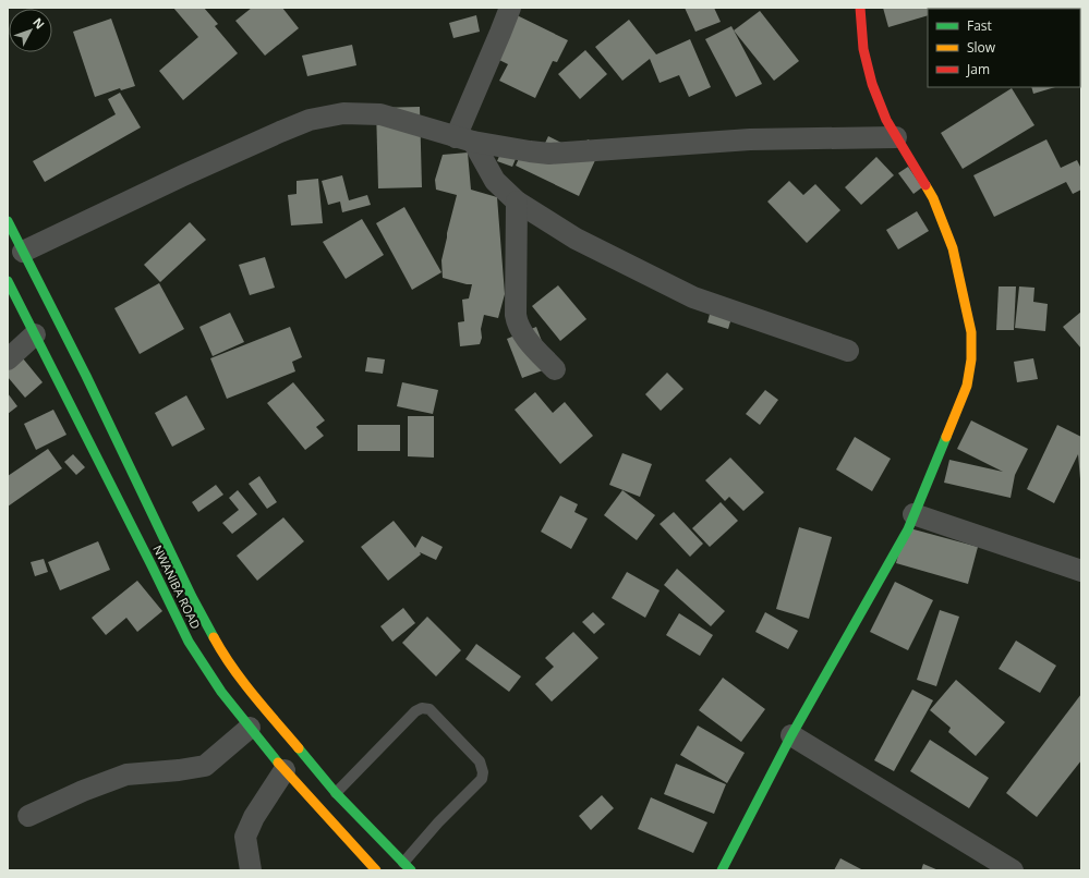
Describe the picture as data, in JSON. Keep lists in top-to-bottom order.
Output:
{
  "streets": {
    "main road": ["NWANIBA ROAD"]
  },
  "legend": ["Fast", "Slow", "Jam"],
  "north": "top right"
}
